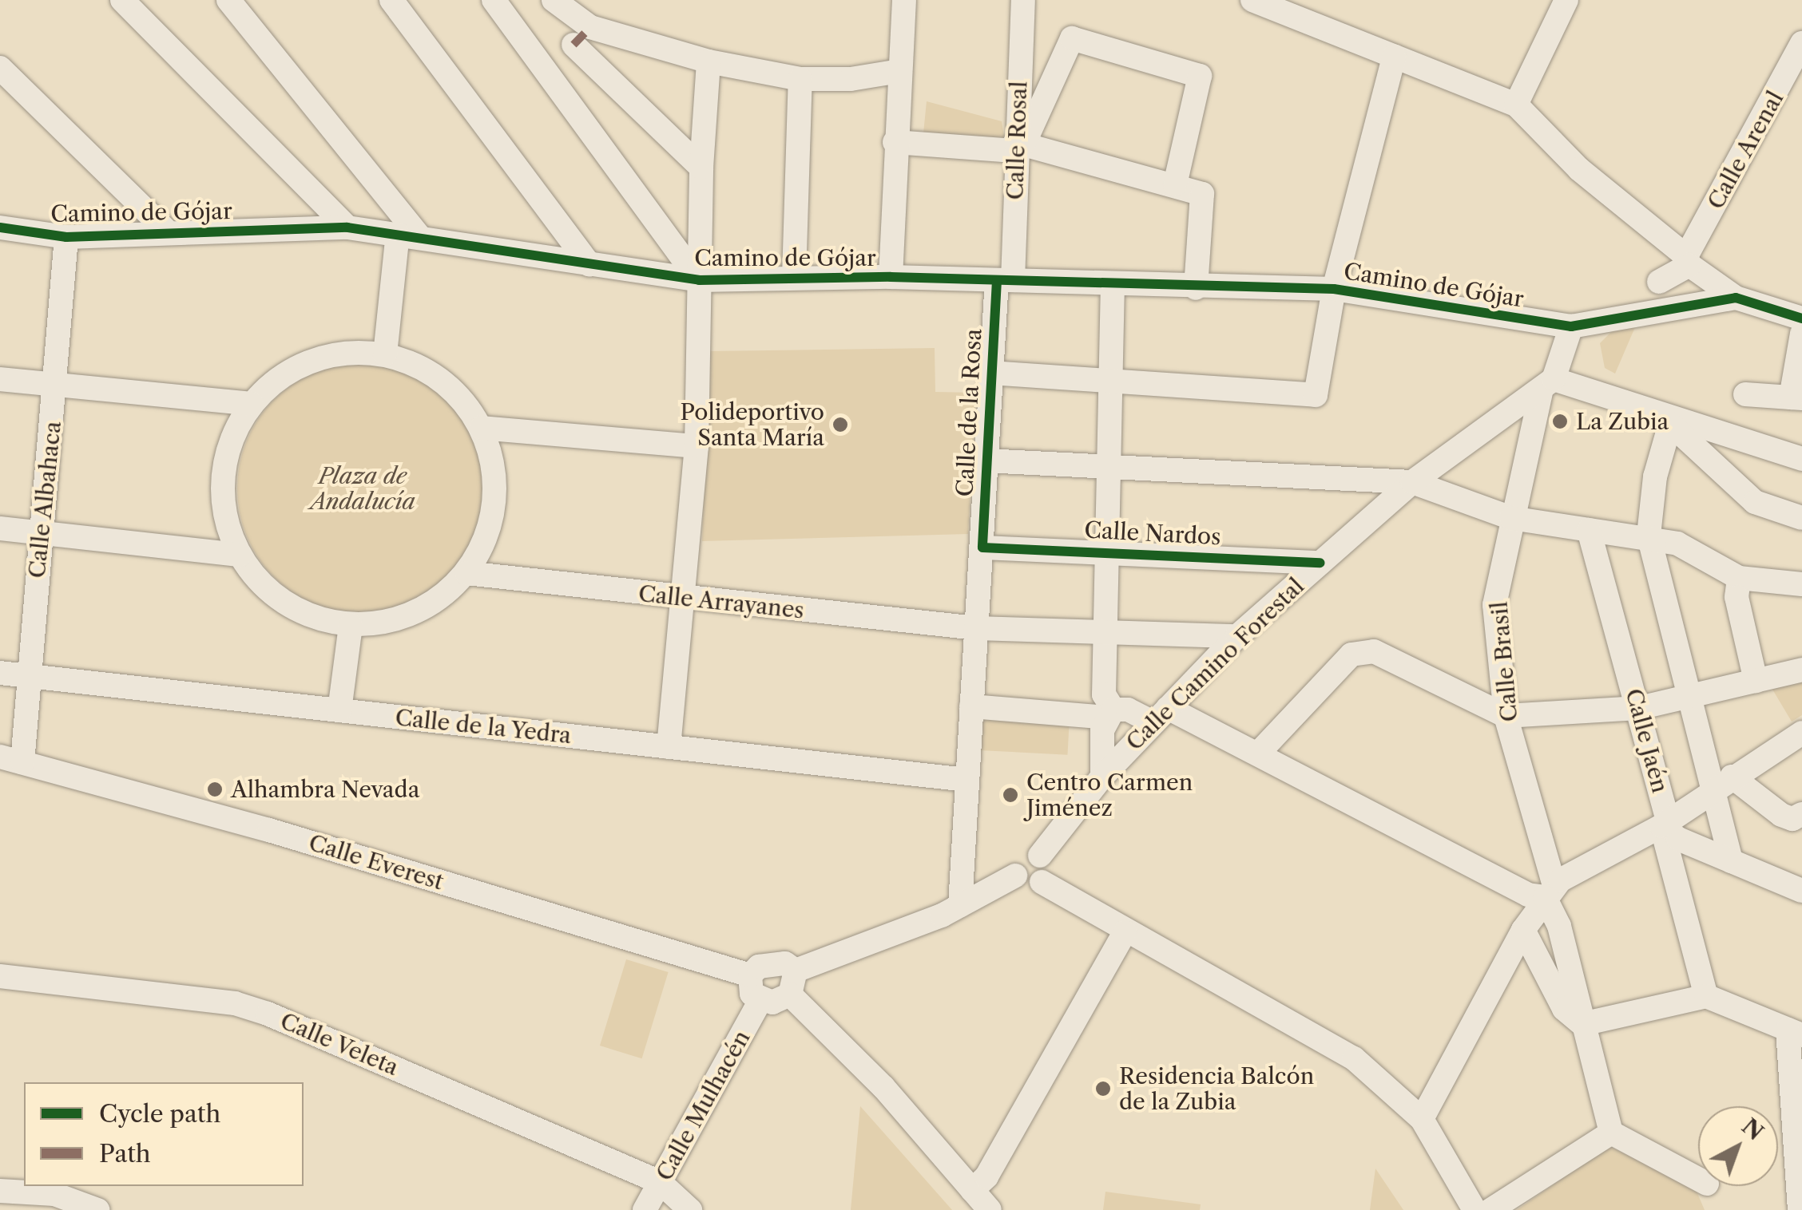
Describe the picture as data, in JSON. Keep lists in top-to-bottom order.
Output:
{
  "streets": {
    "street": [
      "Calle Rosal",
      "Calle Arenal",
      "Camino de Gójar",
      "Calle de la Rosa",
      "Calle Albahaca",
      "Calle Nardos",
      "Calle Arrayanes",
      "Calle Brasil",
      "Calle Camino Forestal",
      "Calle de la Yedra",
      "Calle Jaén",
      "Calle Everest",
      "Calle Veleta",
      "Calle Mulhacén"
    ]
  },
  "crossings": [
    ["Calle Rosal", "Camino de Gójar"],
    ["Calle Rosal", "Calle de la Rosa"],
    ["Camino de Gójar", "Calle de la Rosa"],
    ["Camino de Gójar", "Calle Albahaca"],
    ["Calle de la Rosa", "Calle Nardos"],
    ["Calle de la Rosa", "Calle Arrayanes"],
    ["Calle de la Rosa", "Calle de la Yedra"],
    ["Calle Albahaca", "Calle de la Yedra"],
    ["Calle Albahaca", "Calle Everest"],
    ["Calle Nardos", "Calle Camino Forestal"],
    ["Calle Arrayanes", "Calle Camino Forestal"],
    ["Calle Brasil", "Calle Camino Forestal"],
    ["Calle Everest", "Calle Mulhacén"],
    ["Calle Veleta", "Calle Mulhacén"]
  ],
  "parks": ["Plaza de Andalucía"],
  "places": [
    "La Zubia",
    "Polideportivo Santa María",
    "Alhambra Nevada",
    "Centro Carmen Jiménez",
    "Residencia Balcón de la Zubia"
  ],
  "legend": ["Cycle path", "Path"],
  "north": "top right"
}
